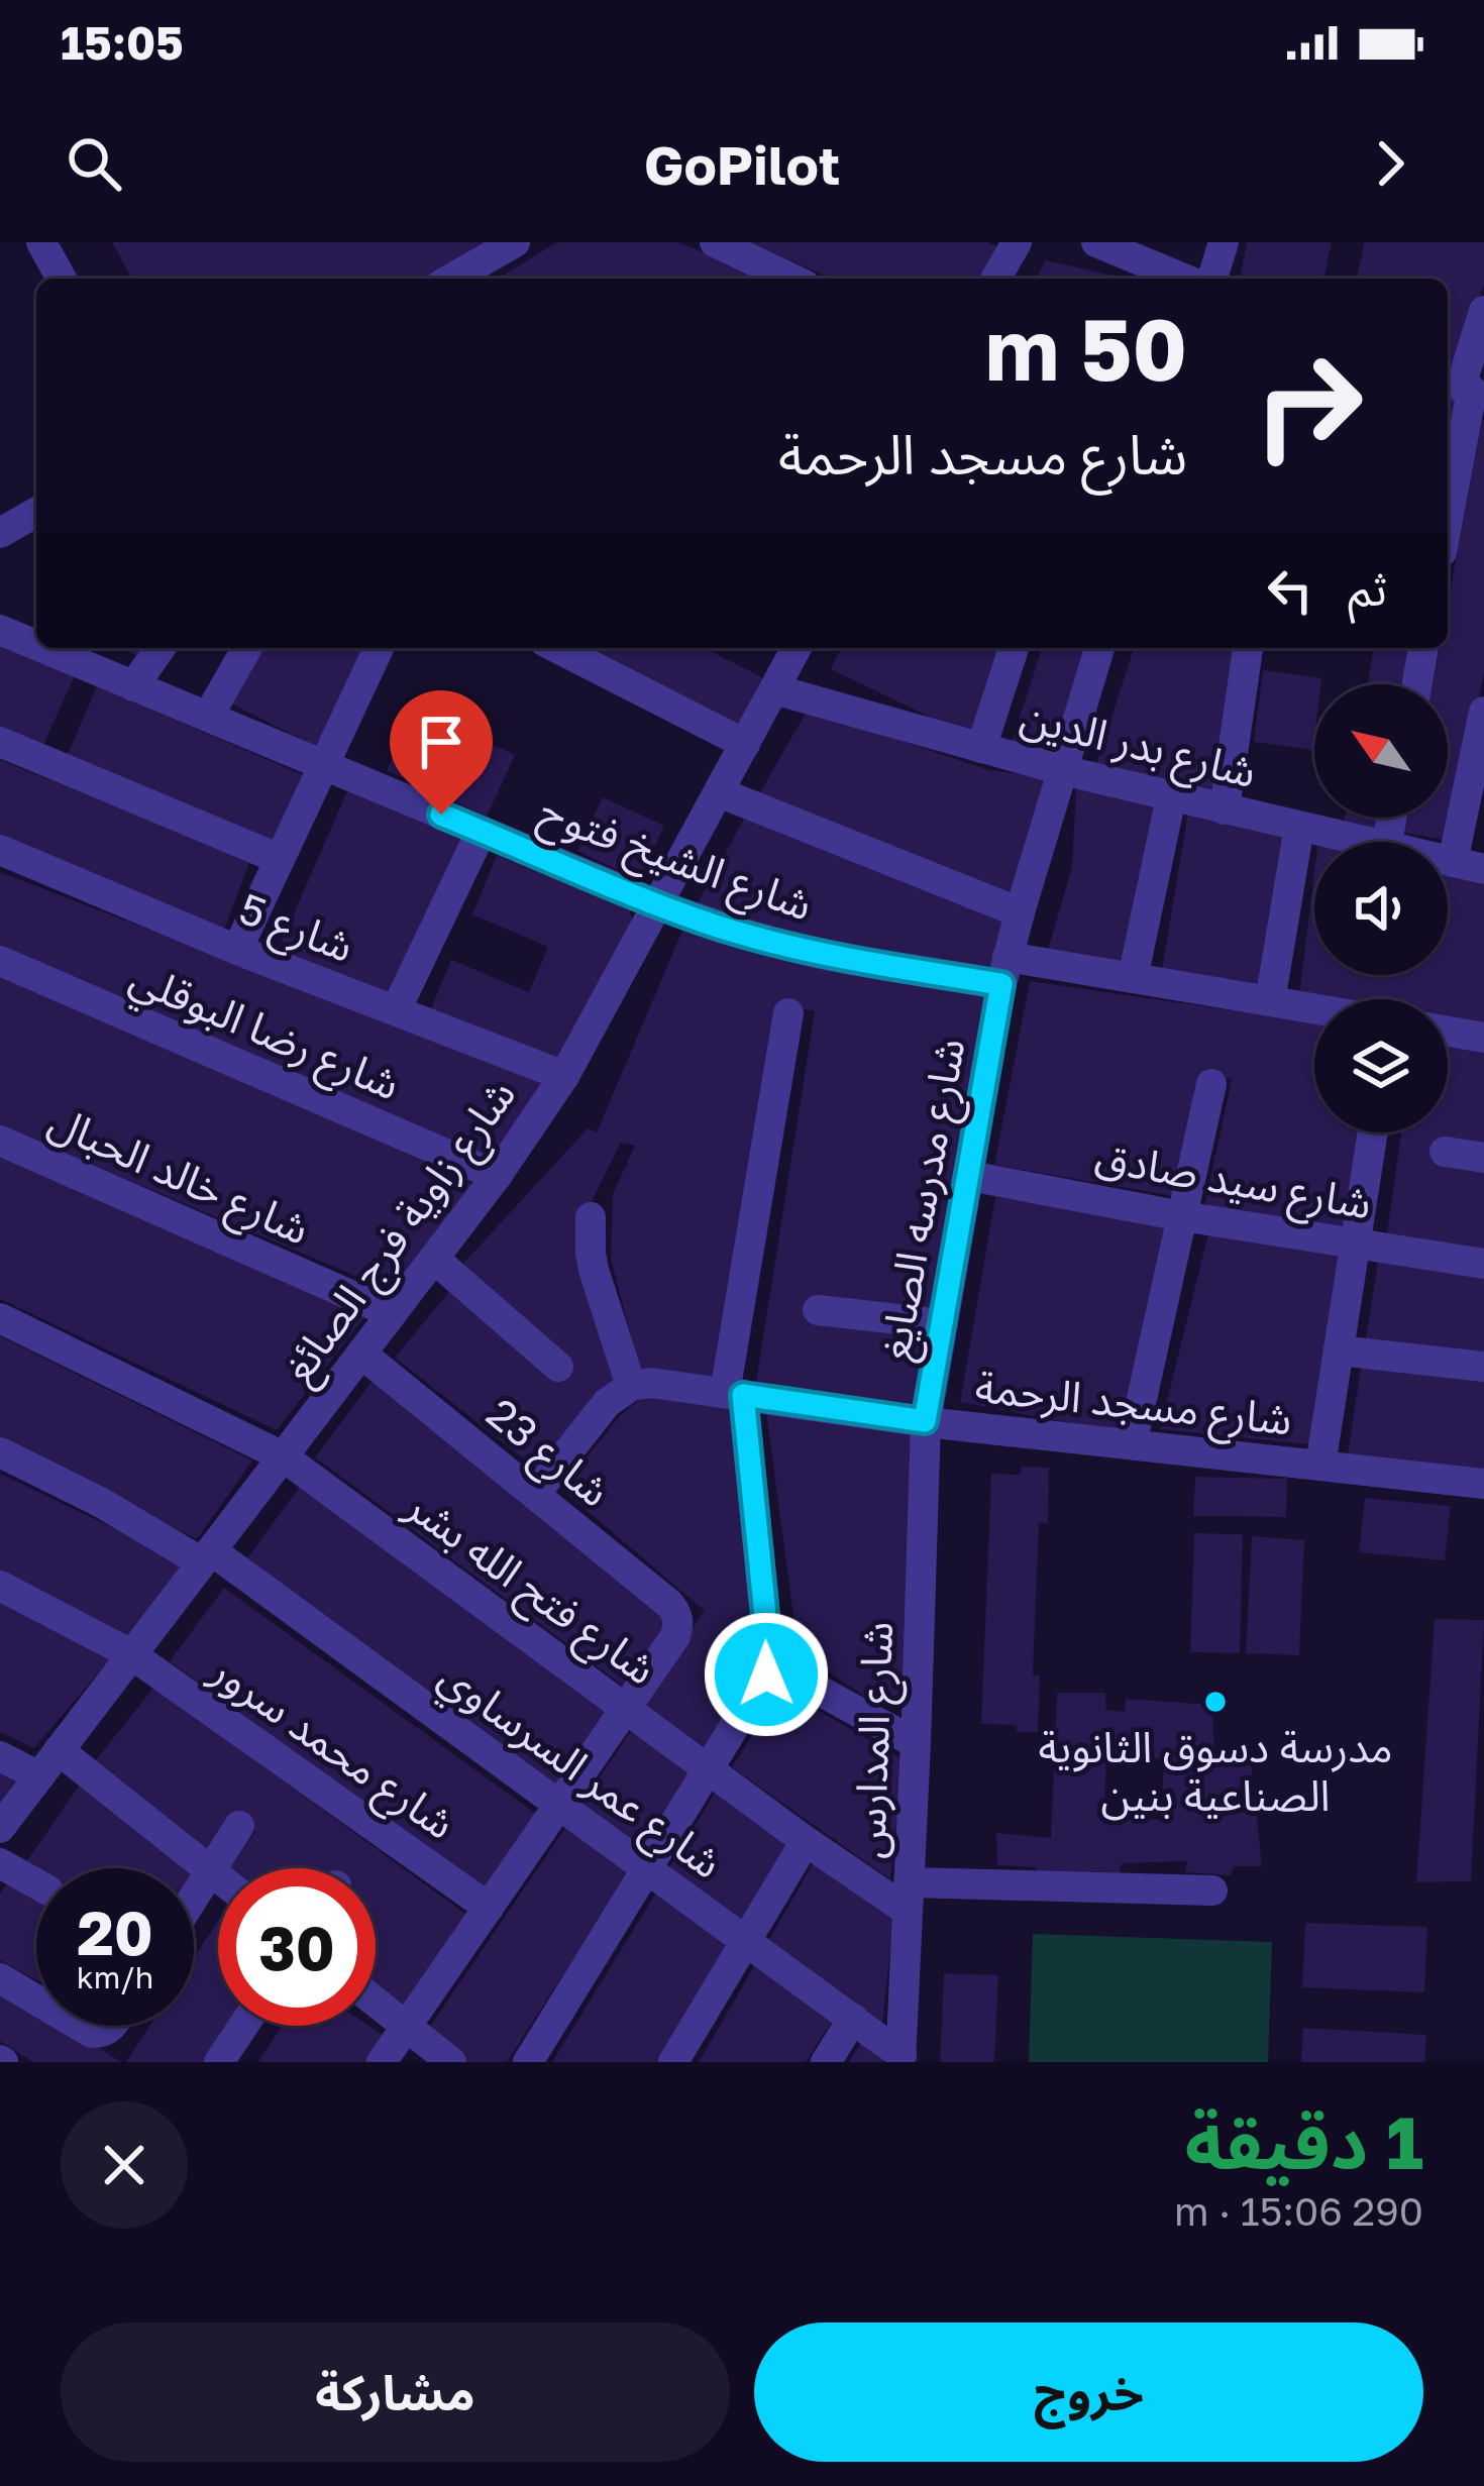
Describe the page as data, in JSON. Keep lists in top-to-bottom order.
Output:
{
  "streets": {
    "street": [
      "شارع بدر الدين",
      "شارع الشيخ فتوح",
      "شارع 5",
      "شارع رضا البوقلي",
      "شارع خالد الحبال",
      "شارع سيد صادق",
      "شارع مدرسه الصايغ",
      "شارع زاوية فرج الصائغ",
      "شارع مسجد الرحمة",
      "شارع 23",
      "شارع فتح الله بشر",
      "شارع المدارس",
      "شارع محمد سرور",
      "شارع عمر السرساوي"
    ]
  },
  "crossings": [
    ["شارع بدر الدين", "شارع مدرسه الصايغ"],
    ["شارع بدر الدين", "شارع زاوية فرج الصائغ"],
    ["شارع الشيخ فتوح", "شارع مدرسه الصايغ"],
    ["شارع الشيخ فتوح", "شارع زاوية فرج الصائغ"],
    ["شارع 5", "شارع زاوية فرج الصائغ"],
    ["شارع رضا البوقلي", "شارع زاوية فرج الصائغ"],
    ["شارع خالد الحبال", "شارع زاوية فرج الصائغ"],
    ["شارع سيد صادق", "شارع مدرسه الصايغ"],
    ["شارع مدرسه الصايغ", "شارع مسجد الرحمة"],
    ["شارع مدرسه الصايغ", "شارع المدارس"],
    ["شارع زاوية فرج الصائغ", "شارع 23"],
    ["شارع زاوية فرج الصائغ", "شارع فتح الله بشر"],
    ["شارع زاوية فرج الصائغ", "شارع محمد سرور"],
    ["شارع زاوية فرج الصائغ", "شارع عمر السرساوي"],
    ["شارع مسجد الرحمة", "شارع المدارس"],
    ["شارع 23", "شارع فتح الله بشر"],
    ["شارع فتح الله بشر", "شارع المدارس"],
    ["شارع المدارس", "شارع عمر السرساوي"]
  ],
  "places": ["مدرسة دسوق الثانوية الصناعية بنين"],
  "north": "top left",
  "page": {
    "status": "15:05",
    "header": "GoPilot",
    "turn": ["50 m", "شارع مسجد الرحمة"],
    "then": "ثم",
    "speed": "20 km/h",
    "limit": "30",
    "heading": ["1 دقيقة", "290 m · 15:06"],
    "buttons": ["خروج", "مشاركة"]
  }
}
